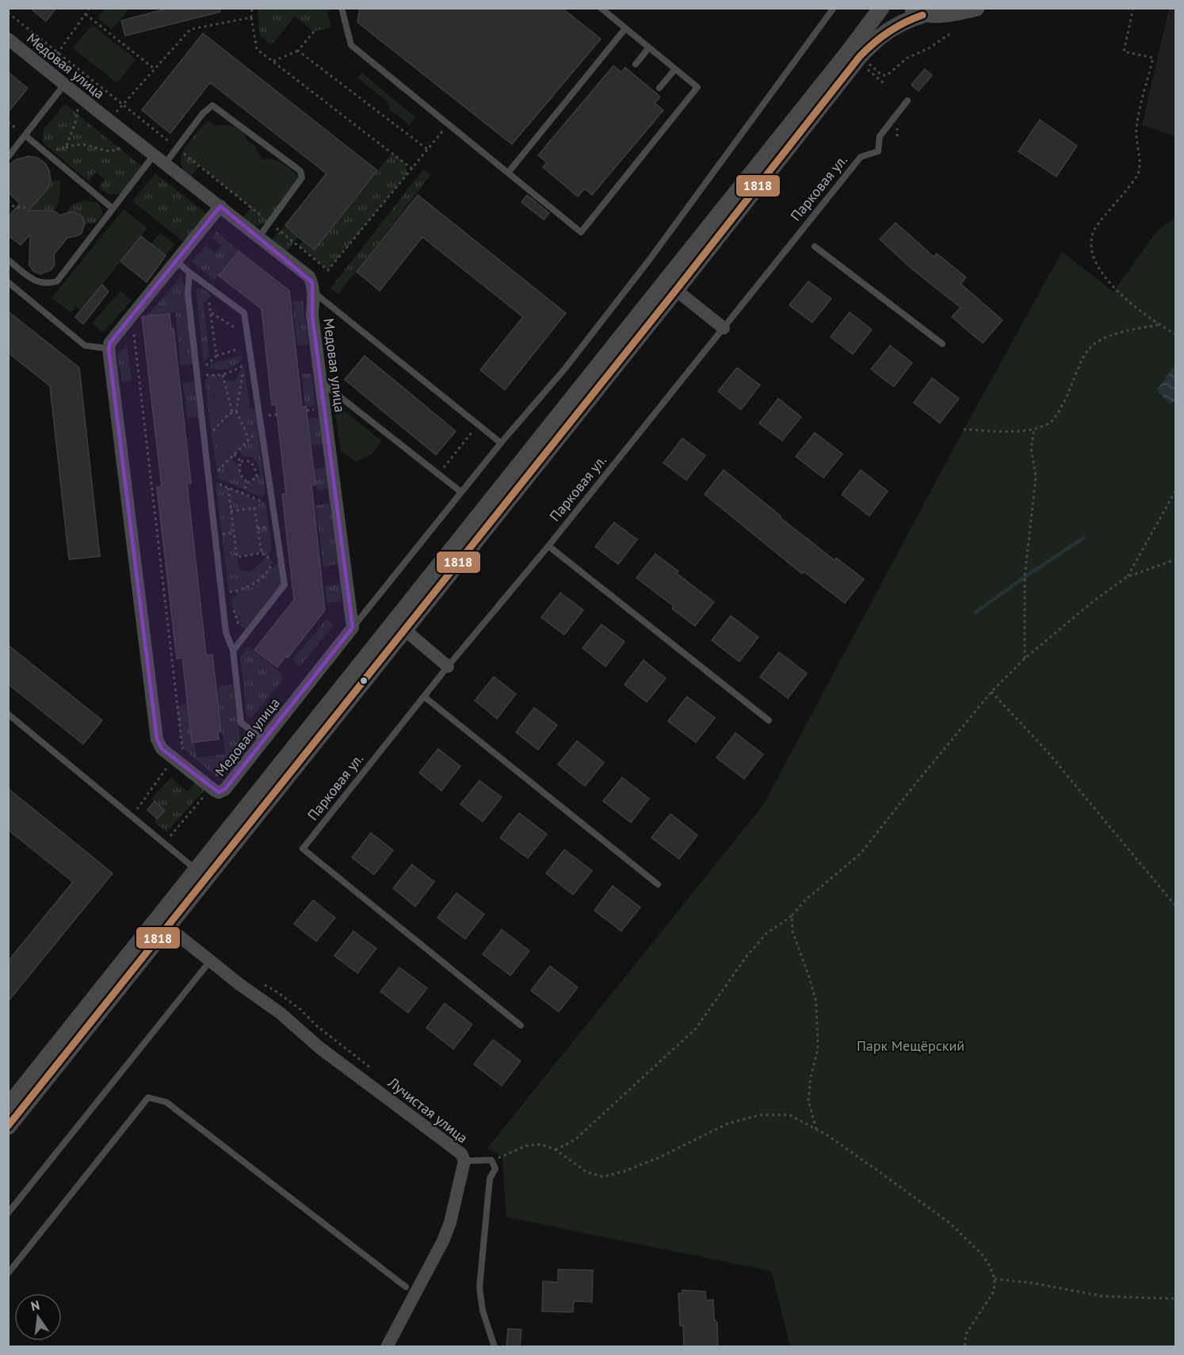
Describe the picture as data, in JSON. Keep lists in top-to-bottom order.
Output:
{
  "streets": {
    "street": ["Медовая улица", "Лучистая улица"],
    "lane": ["Парковая ул."]
  },
  "parks": ["Парк Мещёрский"],
  "lines": ["transit line 1818"],
  "north": "top"
}
